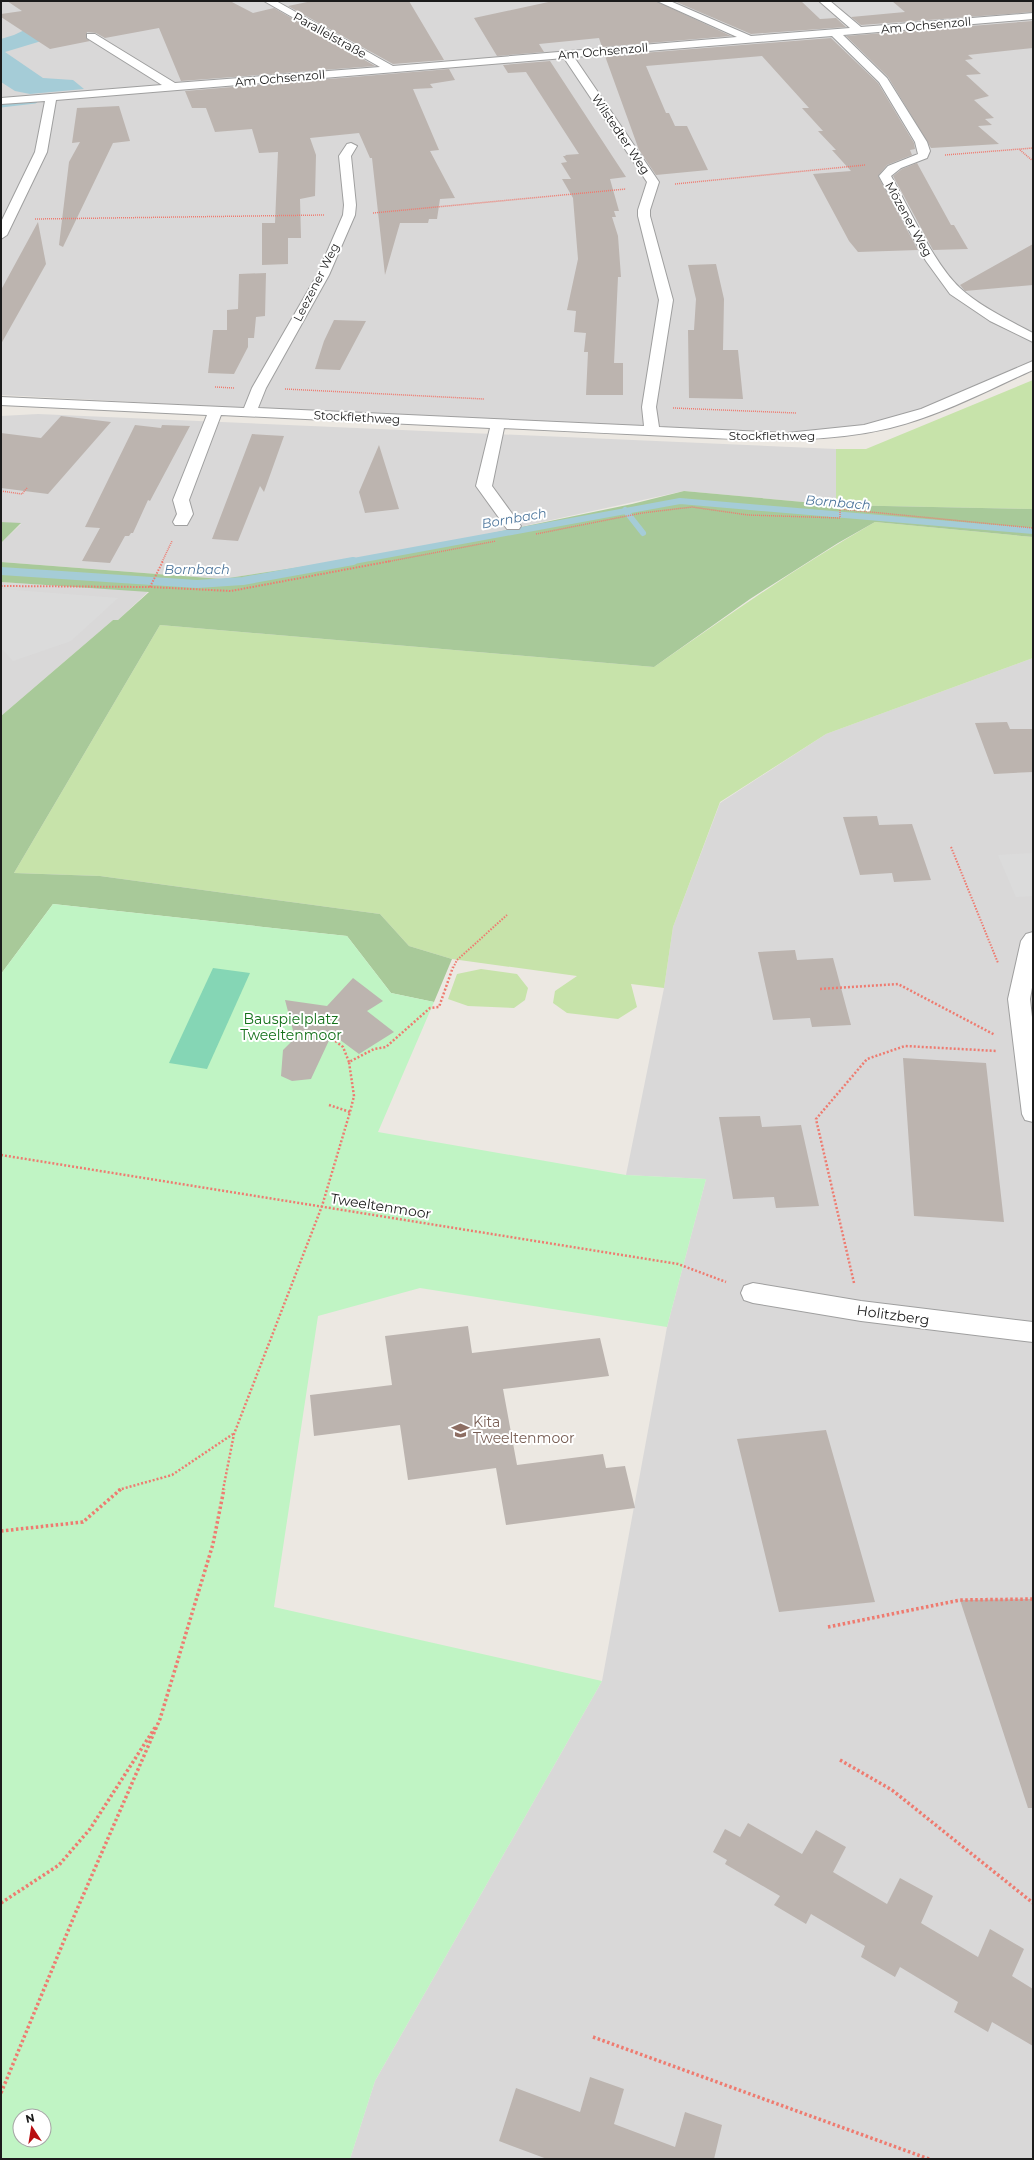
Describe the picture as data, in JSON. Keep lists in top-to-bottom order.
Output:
{
  "streets": {
    "street": [
      "Am Ochsenzoll",
      "Parallelstraße",
      "Wilstedter Weg",
      "Mözener Weg",
      "Leezener Weg",
      "Stockflethweg",
      "Holitzberg"
    ],
    "path": ["Tweeltenmoor"]
  },
  "crossings": [
    ["Am Ochsenzoll", "Parallelstraße"],
    ["Am Ochsenzoll", "Wilstedter Weg"],
    ["Wilstedter Weg", "Stockflethweg"],
    ["Leezener Weg", "Stockflethweg"],
    ["Tweeltenmoor", "Holitzberg"]
  ],
  "water": ["Bornbach"],
  "parks": ["Bauspielplatz Tweeltenmoor"],
  "places": {
    "school or university": ["Kita Tweeltenmoor"]
  },
  "north": "top"
}
